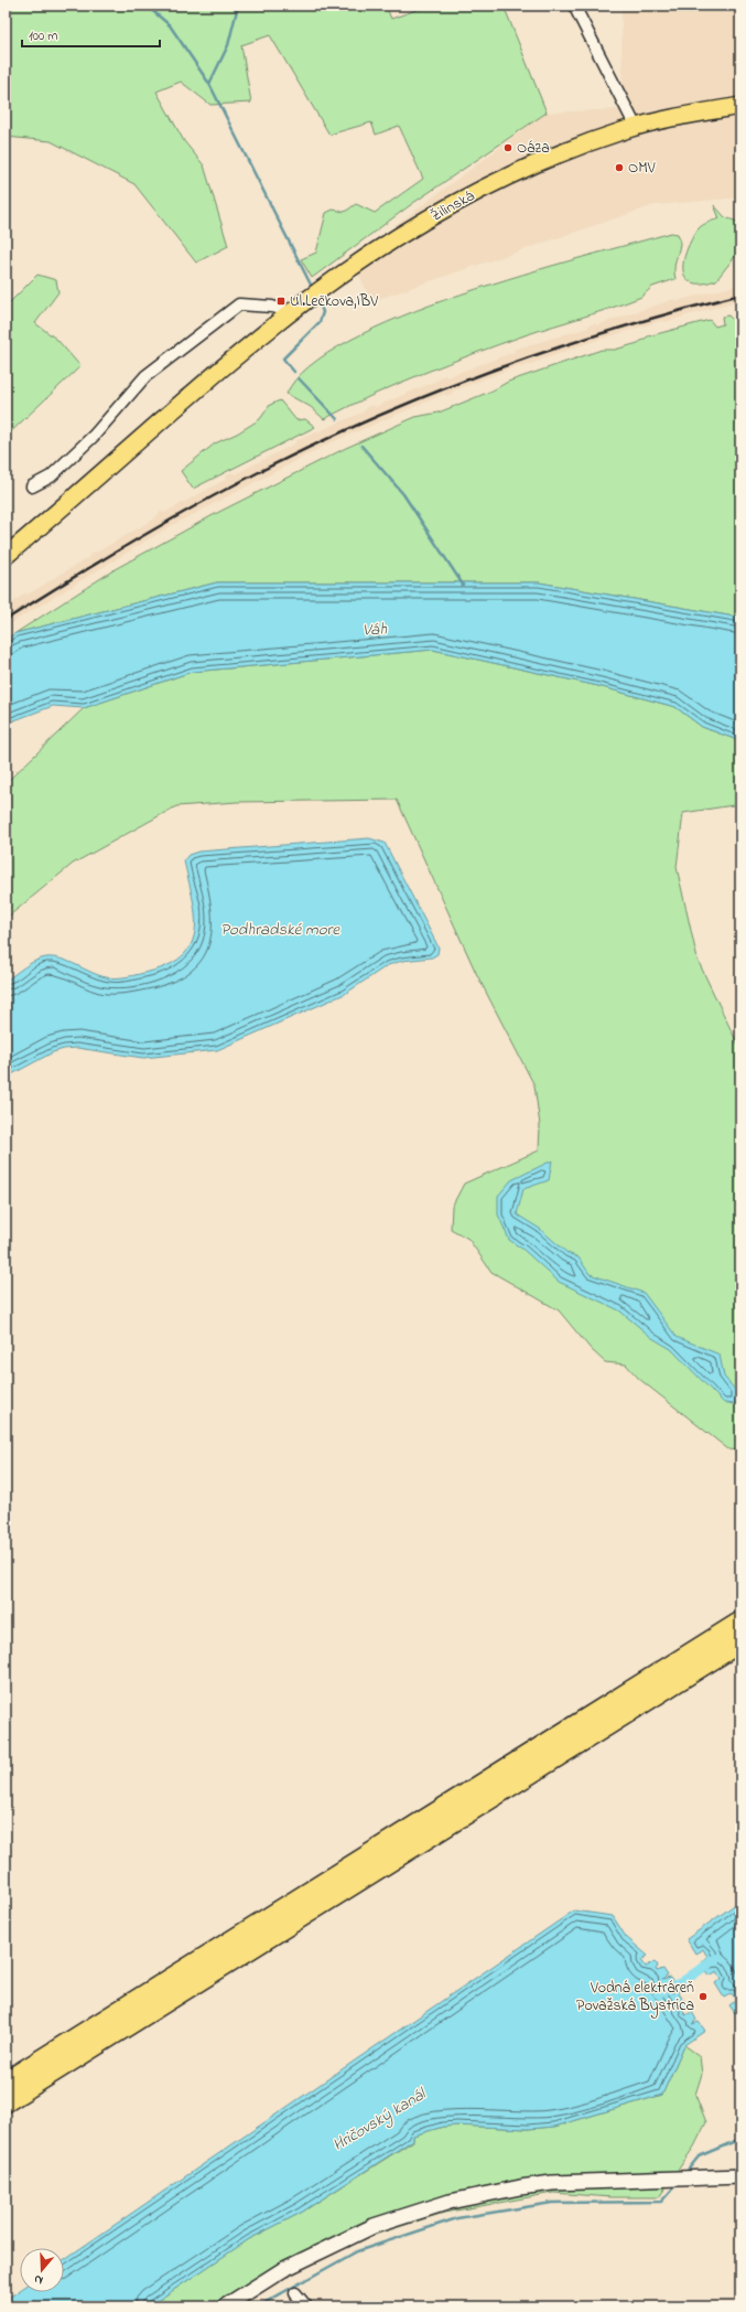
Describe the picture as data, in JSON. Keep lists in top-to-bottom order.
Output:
{
  "streets": {
    "main road": ["Žilinská"]
  },
  "water": ["Váh", "Podhradské more", "Hričovský kanál"],
  "places": {
    "other": ["Oáza", "OMV", "Vodná elektráreň Považská Bystrica"],
    "transit": ["Ul.Lečkova,IBV"]
  },
  "scale_bar": "100 m",
  "north": "bottom"
}
